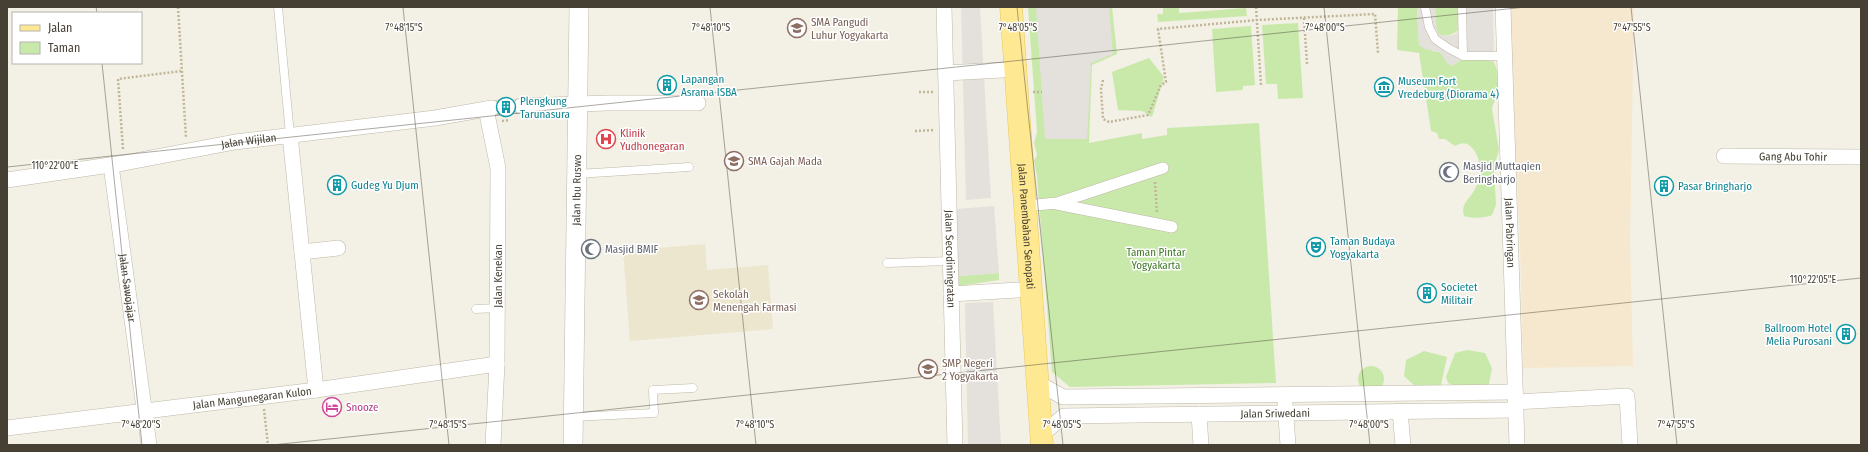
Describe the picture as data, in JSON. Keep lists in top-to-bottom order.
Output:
{
  "streets": {
    "main road": ["Jalan Panembahan Senopati"],
    "street": [
      "Jalan Wijilan",
      "Gang Abu Tohir",
      "Jalan Ibu Ruswo",
      "Jalan Pabringan",
      "Jalan Secodiningratan",
      "Jalan Kenekan",
      "Jalan Sawojajar",
      "Jalan Mangunegaran Kulon",
      "Jalan Sriwedani"
    ]
  },
  "crossings": [
    ["Jalan Wijilan", "Jalan Kenekan"],
    ["Jalan Wijilan", "Jalan Sawojajar"],
    ["Jalan Pabringan", "Jalan Sriwedani"],
    ["Jalan Kenekan", "Jalan Mangunegaran Kulon"],
    ["Jalan Sawojajar", "Jalan Mangunegaran Kulon"]
  ],
  "parks": ["Taman Pintar Yogyakarta"],
  "places": {
    "school or university": [
      "SMA Pangudi Luhur Yogyakarta",
      "SMA Gajah Mada",
      "Sekolah Menengah Farmasi",
      "SMP Negeri 2 Yogyakarta"
    ],
    "building": [
      "Lapangan Asrama ISBA",
      "Plengkung Tarunasura",
      "Gudeg Yu Djum",
      "Pasar Bringharjo",
      "Societet Militair",
      "Ballroom Hotel Melia Purosani"
    ],
    "museum": ["Museum Fort Vredeburg (Diorama 4)"],
    "hospital": ["Klinik Yudhonegaran"],
    "mosque": ["Masjid Muttaqien Beringharjo", "Masjid BMIF"],
    "theatre": ["Taman Budaya Yogyakarta"],
    "hotel": ["Snooze"]
  },
  "legend": ["Jalan", "Taman"],
  "coordinates": [
    "7°48'15\"S",
    "7°48'10\"S",
    "7°48'05\"S",
    "7°48'00\"S",
    "7°47'55\"S",
    "110°22'00\"E",
    "110°22'05\"E",
    "7°48'20\"S"
  ]
}
